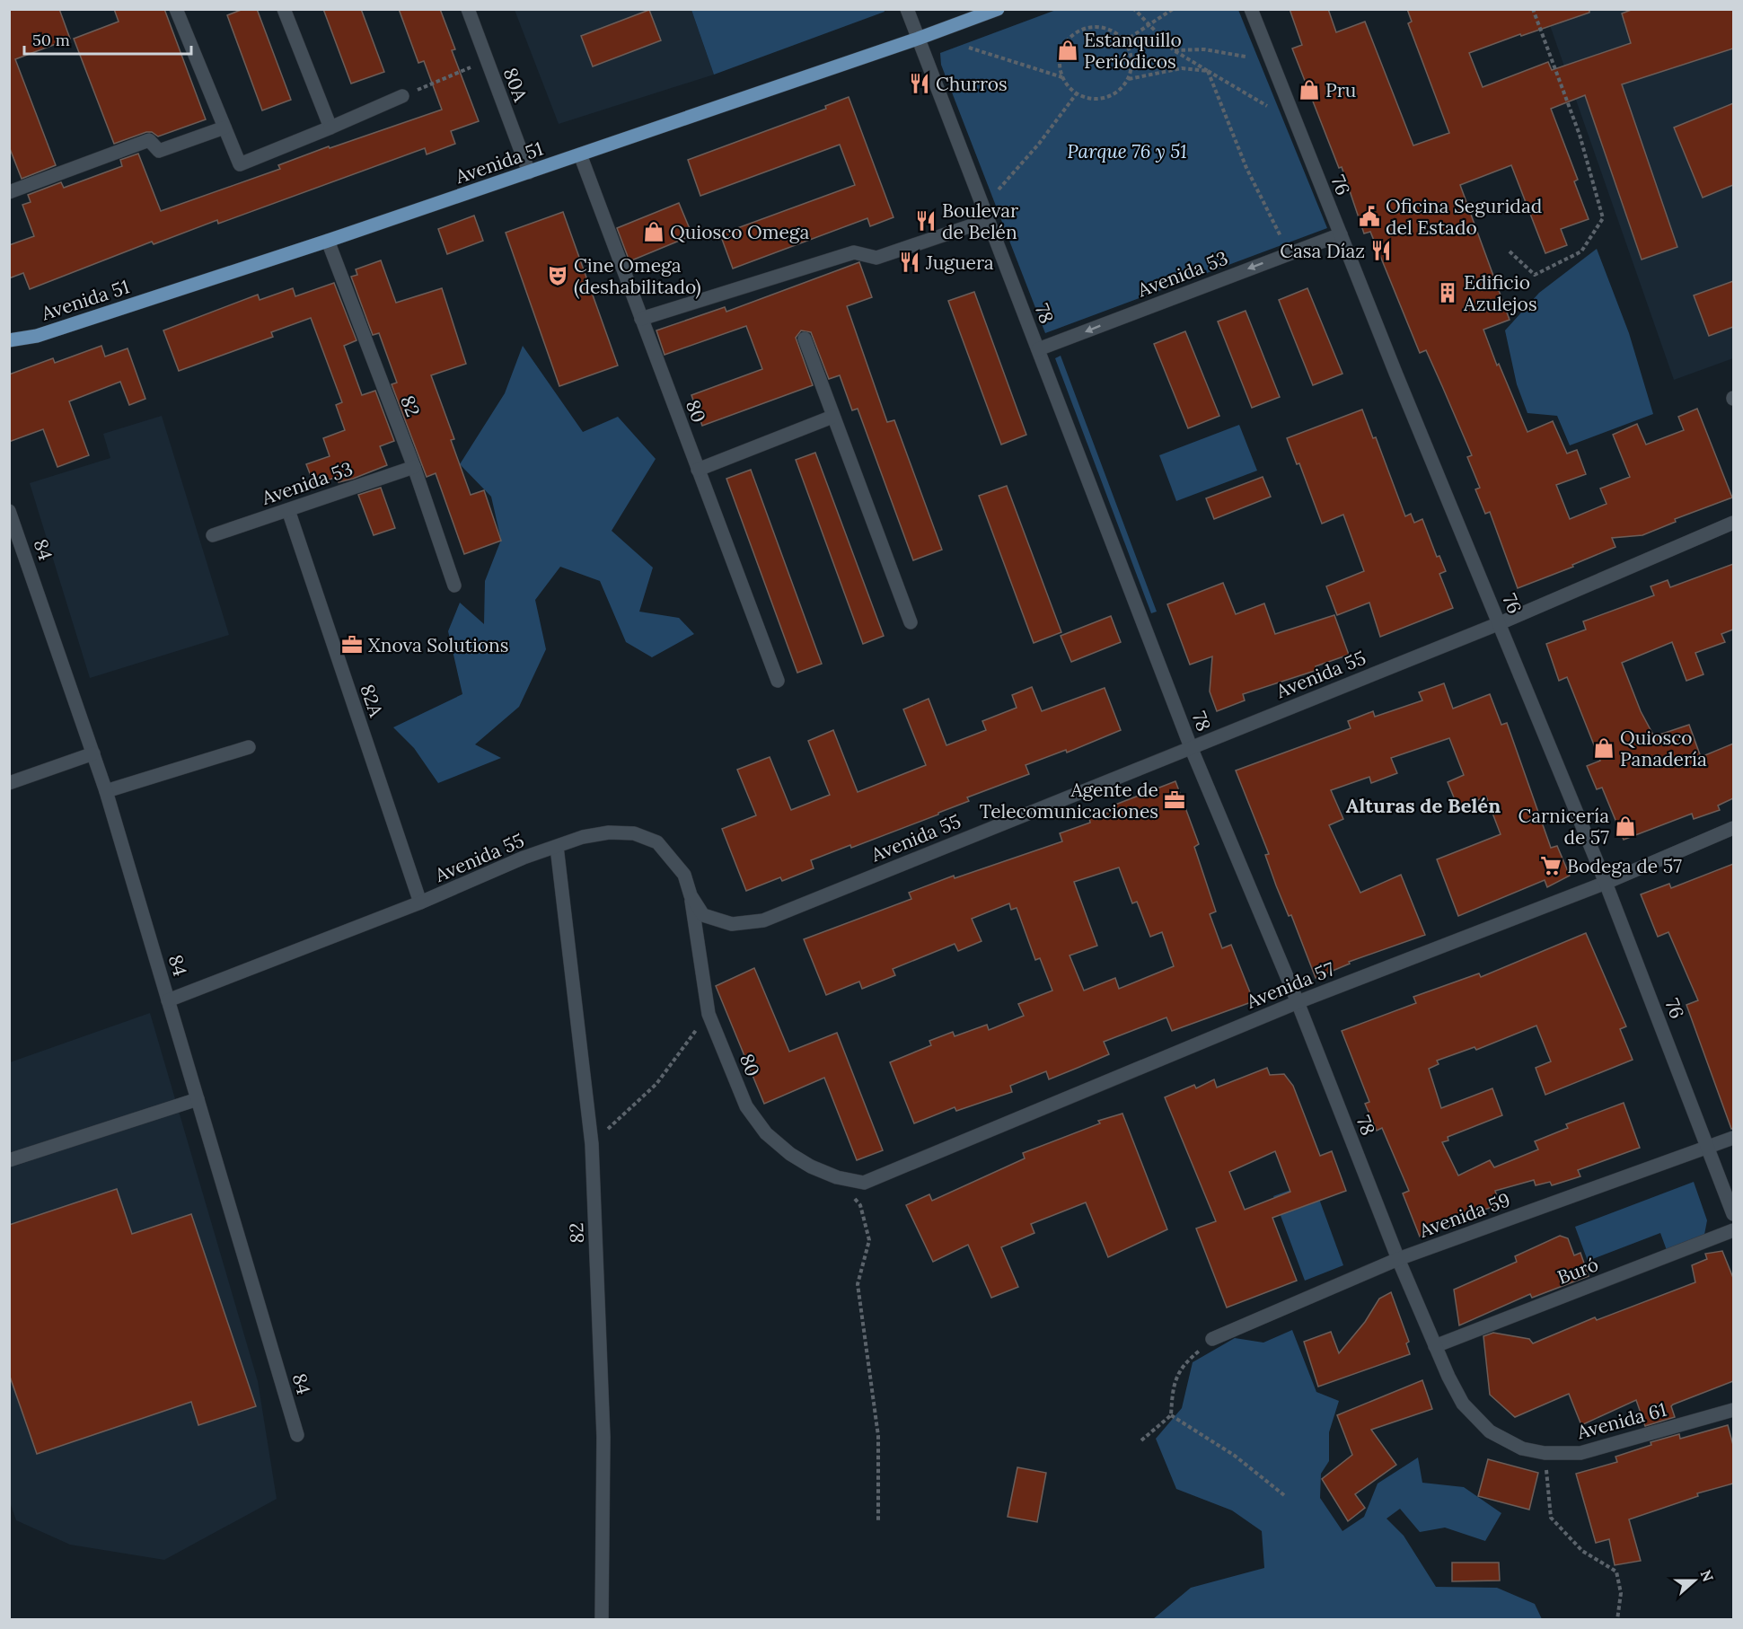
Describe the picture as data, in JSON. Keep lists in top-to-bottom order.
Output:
{
  "streets": {
    "main road": ["Avenida 51"],
    "street": [
      "80A",
      "76",
      "Avenida 53",
      "78",
      "82",
      "80",
      "84",
      "Avenida 55",
      "82A",
      "Avenida 57",
      "Avenida 59",
      "Buró",
      "Avenida 61"
    ]
  },
  "crossings": [
    ["80A", "Avenida 51"],
    ["Avenida 51", "78"],
    ["Avenida 51", "82"],
    ["Avenida 51", "80"],
    ["76", "Avenida 53"],
    ["76", "Avenida 55"],
    ["76", "Avenida 57"],
    ["76", "Avenida 59"],
    ["Avenida 53", "78"],
    ["Avenida 53", "82"],
    ["Avenida 53", "82A"],
    ["78", "Avenida 55"],
    ["78", "Avenida 57"],
    ["78", "Avenida 59"],
    ["78", "Buró"],
    ["78", "Avenida 61"],
    ["82", "Avenida 55"],
    ["80", "Avenida 55"],
    ["80", "Avenida 57"],
    ["84", "Avenida 55"],
    ["Avenida 55", "82A"]
  ],
  "one_way": ["Avenida 53"],
  "districts": ["Alturas de Belén"],
  "parks": ["Parque 76 y 51"],
  "places": {
    "shop": [
      "Estanquillo Periódicos",
      "Pru",
      "Quiosco Omega",
      "Quiosco Panadería",
      "Carnicería de 57"
    ],
    "restaurant": [
      "Churros",
      "Boulevar de Belén",
      "Casa Díaz",
      "Juguera"
    ],
    "public building": ["Oficina Seguridad del Estado"],
    "theatre": ["Cine Omega (deshabilitado)"],
    "building": ["Edificio Azulejos"],
    "office": ["Xnova Solutions", "Agente de Telecomunicaciones"],
    "supermarket": ["Bodega de 57"]
  },
  "scale_bar": "50 m",
  "north": "right"
}
